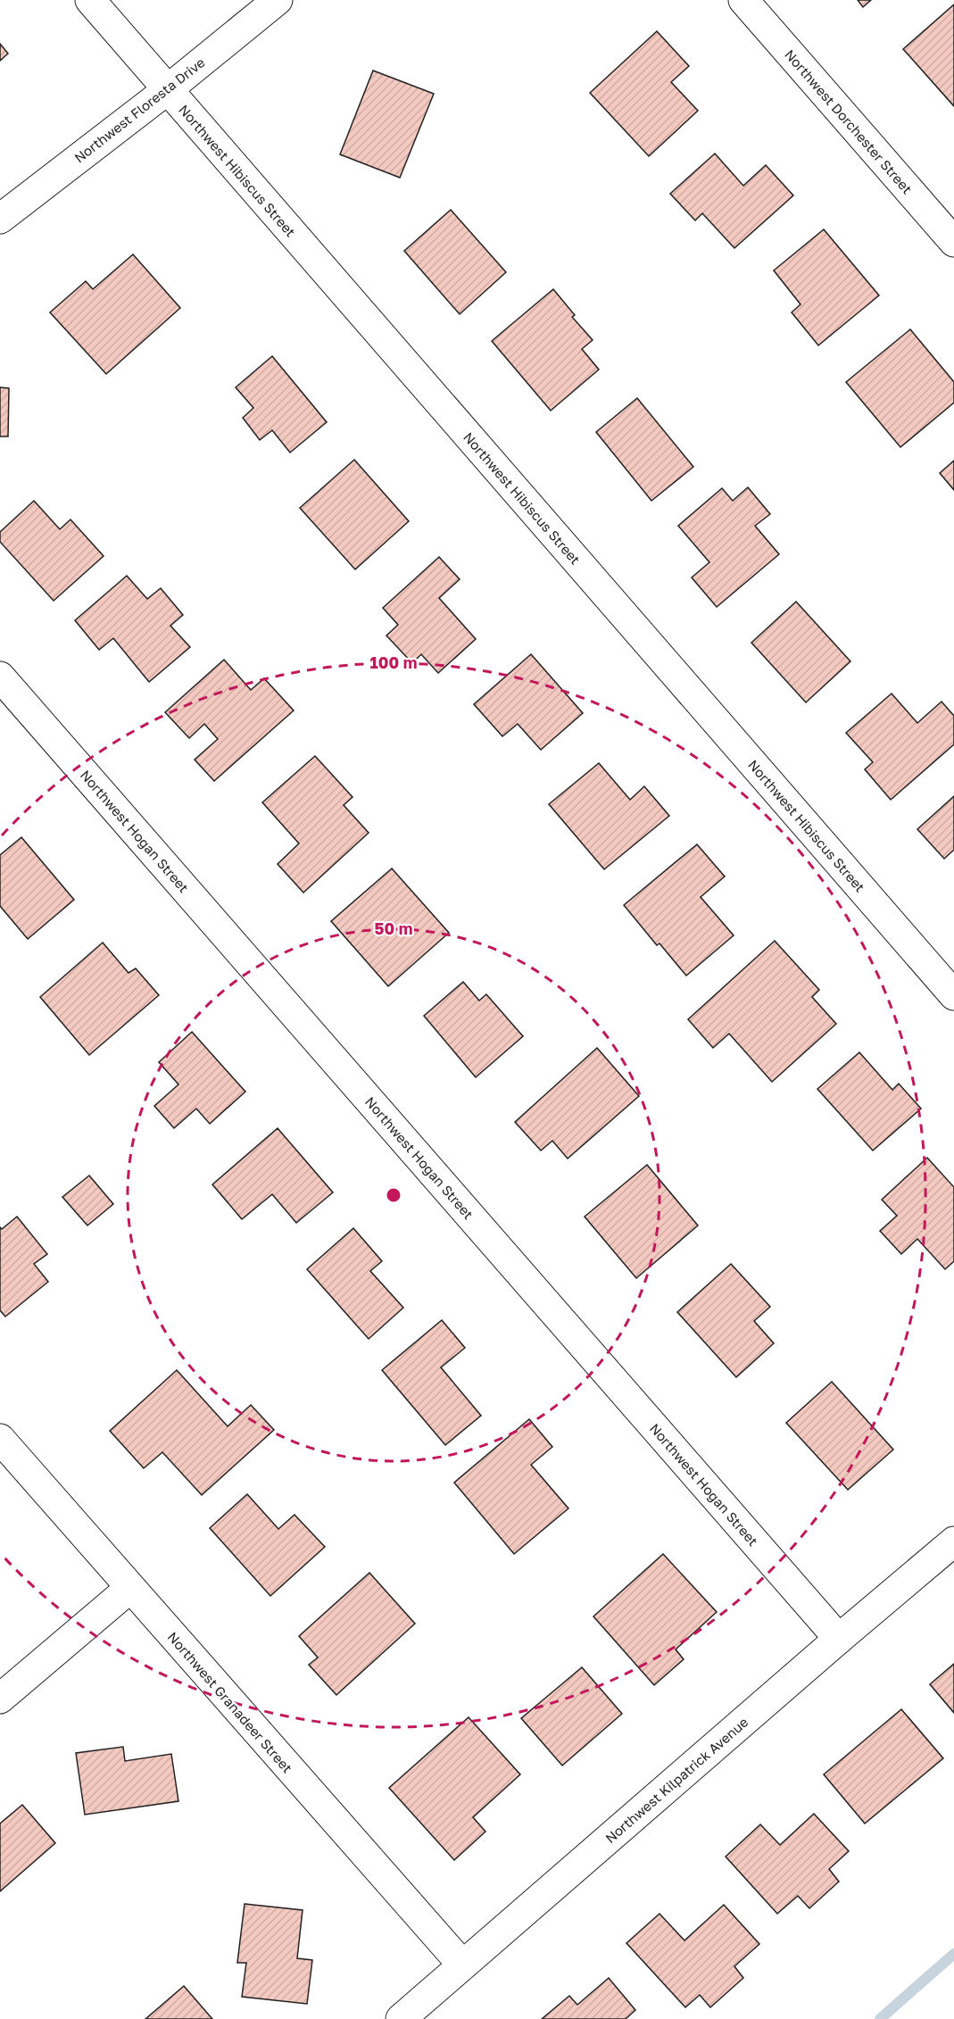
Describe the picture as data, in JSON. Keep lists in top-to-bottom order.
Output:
{
  "streets": {
    "street": [
      "Northwest Floresta Drive",
      "Northwest Dorchester Street",
      "Northwest Hibiscus Street",
      "Northwest Hogan Street",
      "Northwest Granadeer Street",
      "Northwest Kilpatrick Avenue"
    ]
  },
  "crossings": [
    ["Northwest Floresta Drive", "Northwest Hibiscus Street"],
    ["Northwest Hogan Street", "Northwest Kilpatrick Avenue"],
    ["Northwest Granadeer Street", "Northwest Kilpatrick Avenue"]
  ],
  "rings": ["100 m", "50 m"]
}
